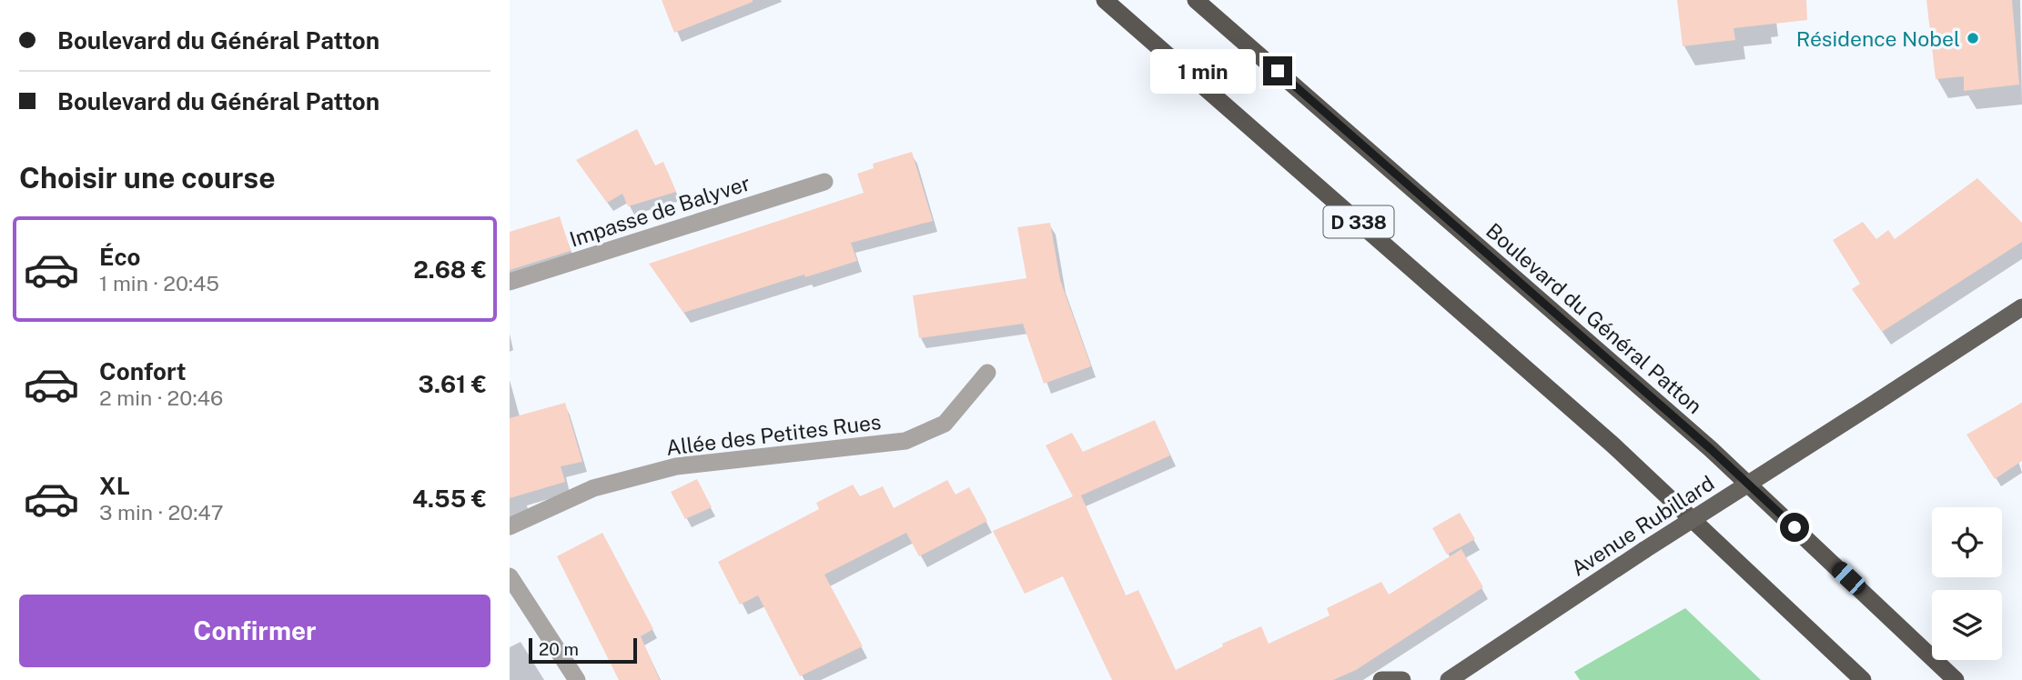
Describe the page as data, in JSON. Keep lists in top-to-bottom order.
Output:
{
  "streets": {
    "highway": ["D 338", "Boulevard du Général Patton"],
    "main road": ["Avenue Rubillard"],
    "street": ["Impasse de Balyver", "Allée des Petites Rues"]
  },
  "places": ["Résidence Nobel"],
  "scale_bar": "20 m",
  "page": {
    "banner": ["Boulevard du Général Patton", "Boulevard du Général Patton"],
    "bubble": "1 min",
    "heading": "Choisir une course",
    "list": [
      {
        "name": "Éco",
        "note": "1 min · 20:45",
        "value": "2.68 €"
      },
      {
        "name": "Confort",
        "note": "2 min · 20:46",
        "value": "3.61 €"
      },
      {
        "name": "XL",
        "note": "3 min · 20:47",
        "value": "4.55 €"
      }
    ],
    "buttons": "Confirmer",
    "scale": "20 m"
  }
}
